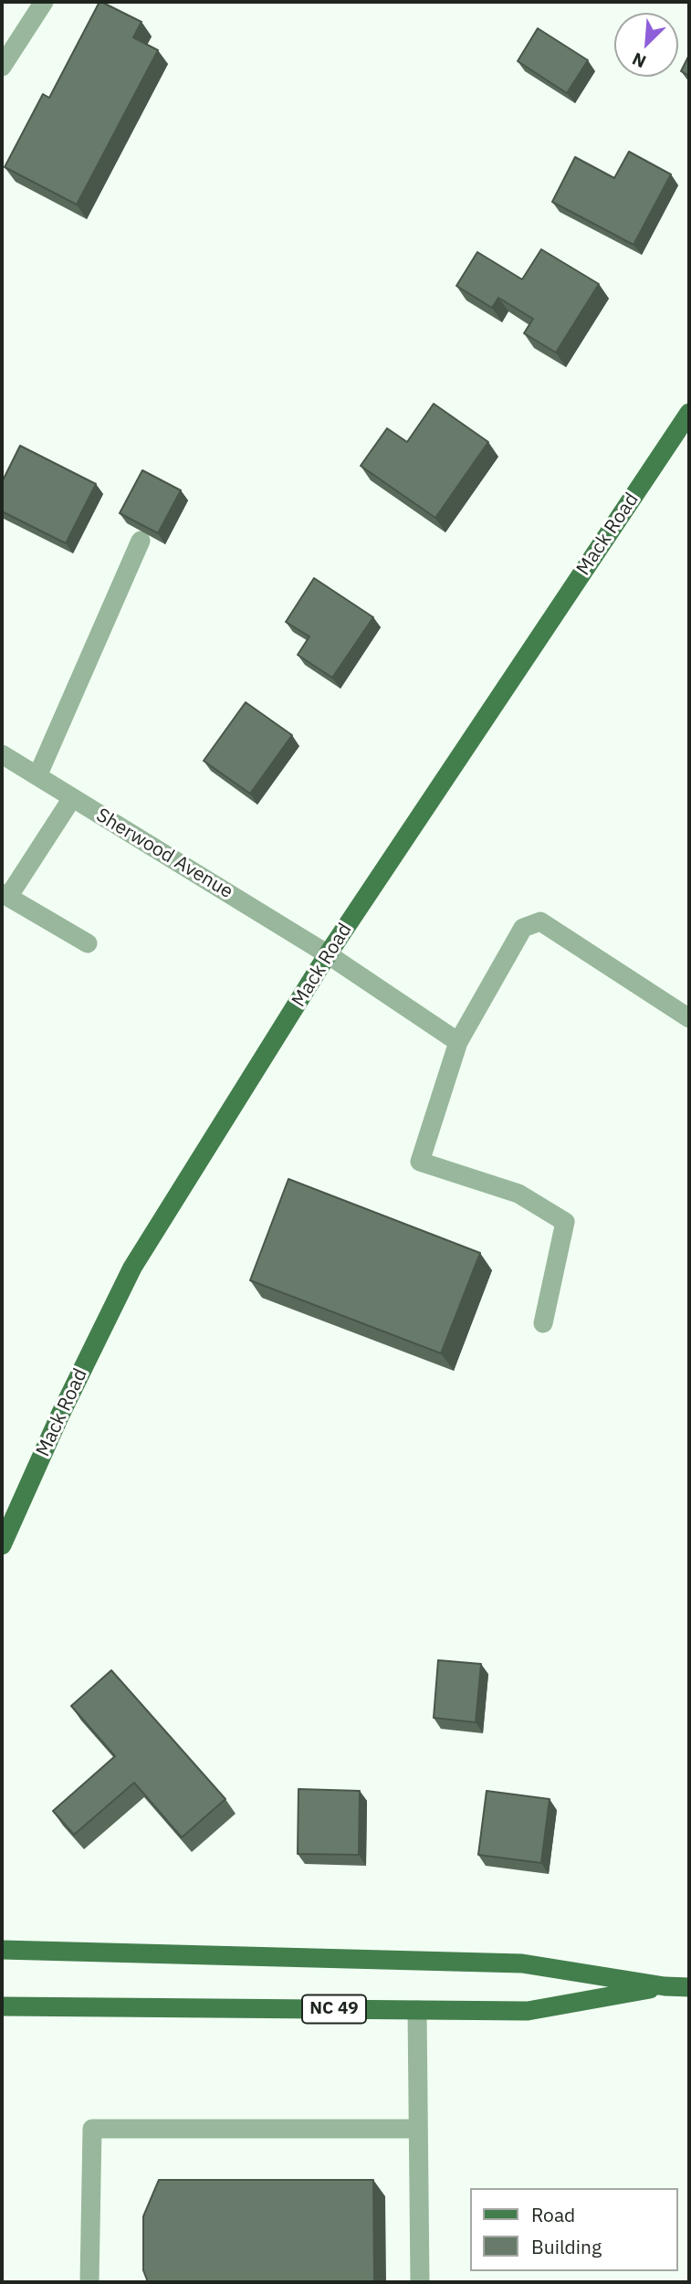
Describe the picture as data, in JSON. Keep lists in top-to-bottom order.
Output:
{
  "streets": {
    "main road": ["Mack Road", "NC 49"],
    "street": ["Sherwood Avenue"]
  },
  "crossings": [
    ["Mack Road", "Sherwood Avenue"]
  ],
  "legend": ["Road", "Building"],
  "north": "bottom left"
}
